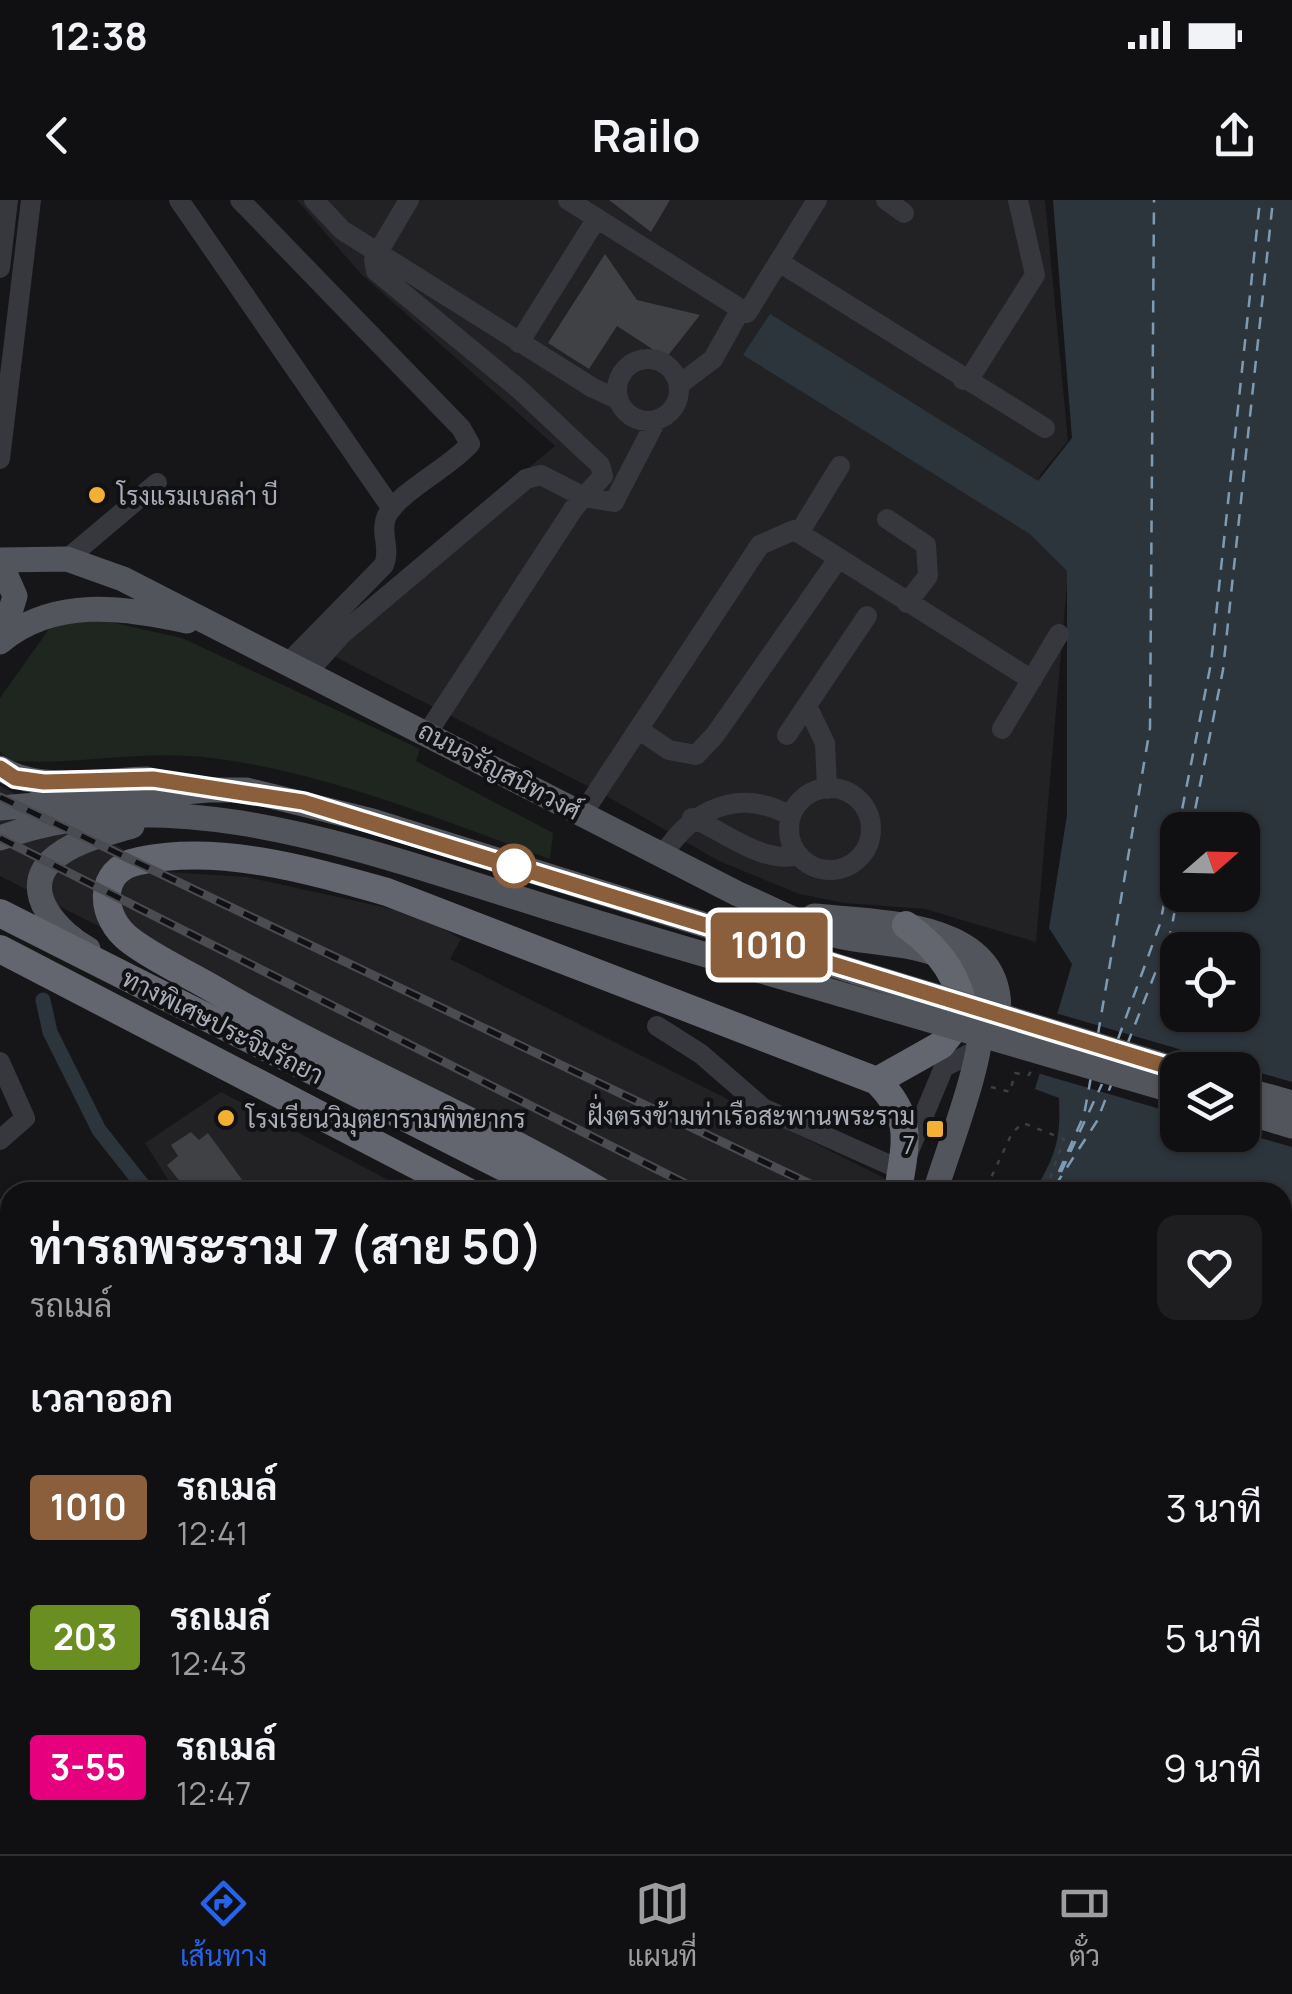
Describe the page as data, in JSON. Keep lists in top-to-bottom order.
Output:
{
  "streets": {
    "highway": ["ทางพิเศษประจิมรัถยา"],
    "main road": ["ถนนจรัญสนิทวงศ์"]
  },
  "places": {
    "other": ["โรงแรมเบลล่า บี", "โรงเรียนวิมุตยารามพิทยากร"],
    "transit": ["ฝั่งตรงข้ามท่าเรือสะพานพระราม 7"]
  },
  "lines": ["bus line 1010"],
  "north": "right",
  "page": {
    "status": "12:38",
    "header": "Railo",
    "on_map": "1010",
    "heading": [
      ["ท่ารถพระราม 7 (สาย 50)", "รถเมล์"],
      "เวลาออก"
    ],
    "list": [
      {
        "mark": "1010",
        "name": "รถเมล์",
        "note": "12:41",
        "value": "3 นาที"
      },
      {
        "mark": "203",
        "name": "รถเมล์",
        "note": "12:43",
        "value": "5 นาที"
      },
      {
        "mark": "3-55",
        "name": "รถเมล์",
        "note": "12:47",
        "value": "9 นาที"
      }
    ],
    "tabs": ["เส้นทาง", "แผนที่", "ตั๋ว"]
  }
}
